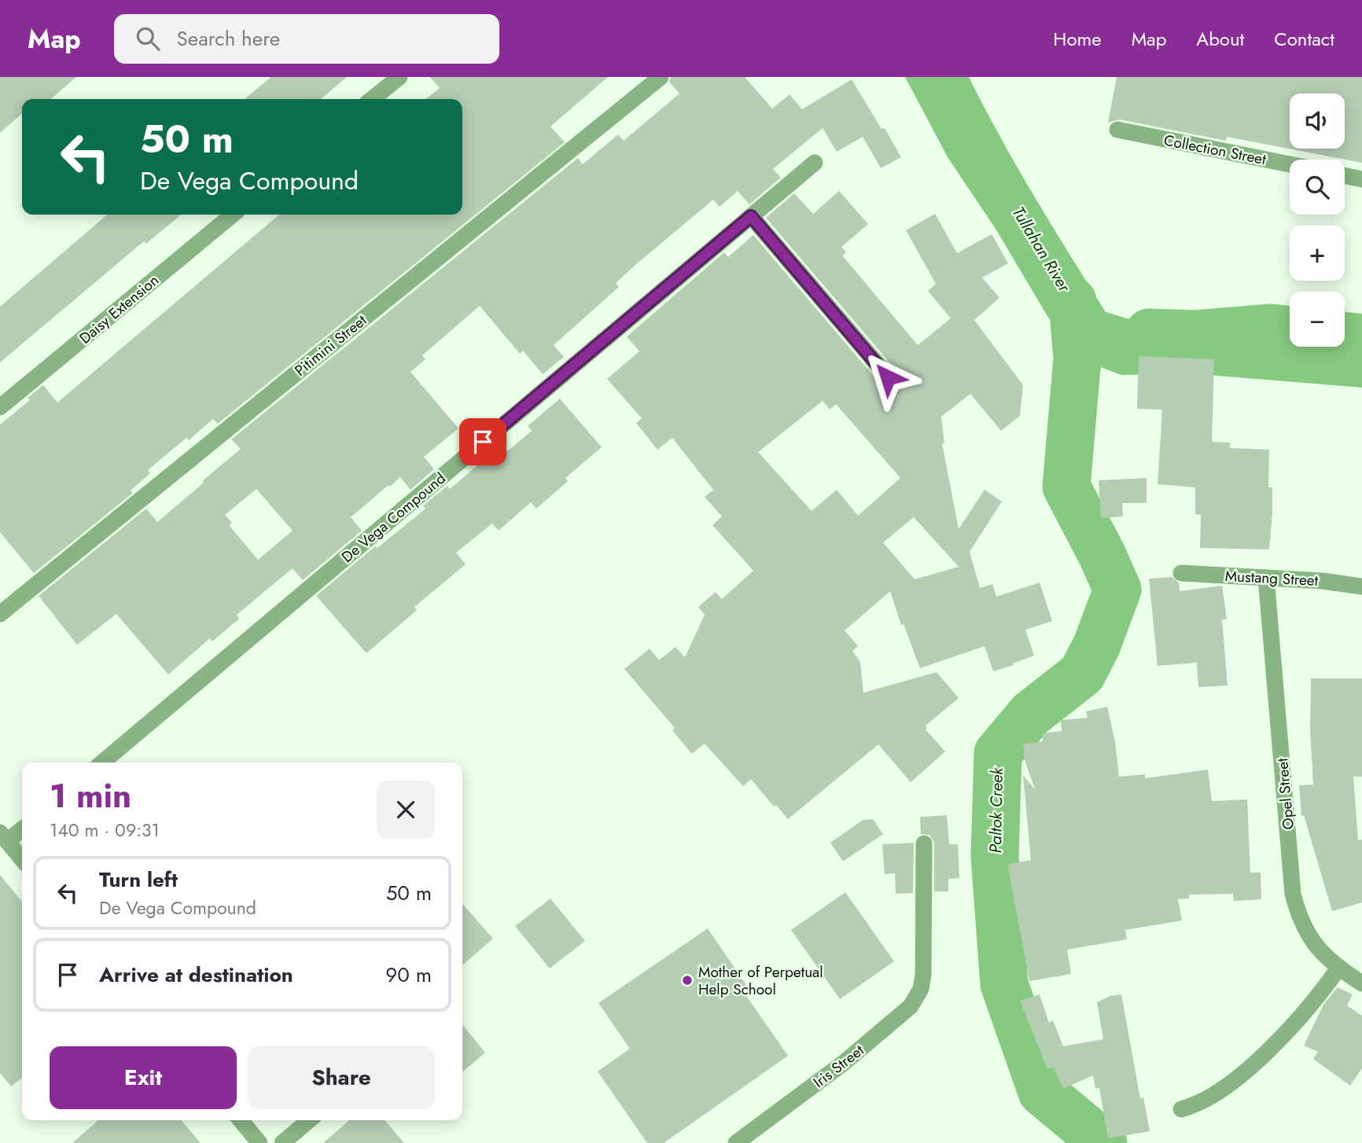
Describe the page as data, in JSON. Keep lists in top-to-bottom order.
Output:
{
  "streets": {
    "street": [
      "Collection Street",
      "Daisy Extension",
      "Pitimini Street",
      "De Vega Compound",
      "Mustang Street",
      "Opel Street",
      "Iris Street"
    ]
  },
  "crossings": [
    ["Mustang Street", "Opel Street"]
  ],
  "water": ["Tullahan River", "Paltok Creek"],
  "places": ["Mother of Perpetual Help School"],
  "page": {
    "header": "Map",
    "search": "Search here",
    "nav": [
      "Home",
      "Map",
      "About",
      "Contact"
    ],
    "map_buttons": ["+", "−"],
    "turn": ["50 m", "De Vega Compound"],
    "heading": ["1 min", "140 m · 09:31"],
    "list": [
      {
        "name": "Turn left",
        "note": "De Vega Compound",
        "value": "50 m"
      },
      {
        "name": "Arrive at destination",
        "value": "90 m"
      }
    ],
    "buttons": ["Exit", "Share"]
  }
}
